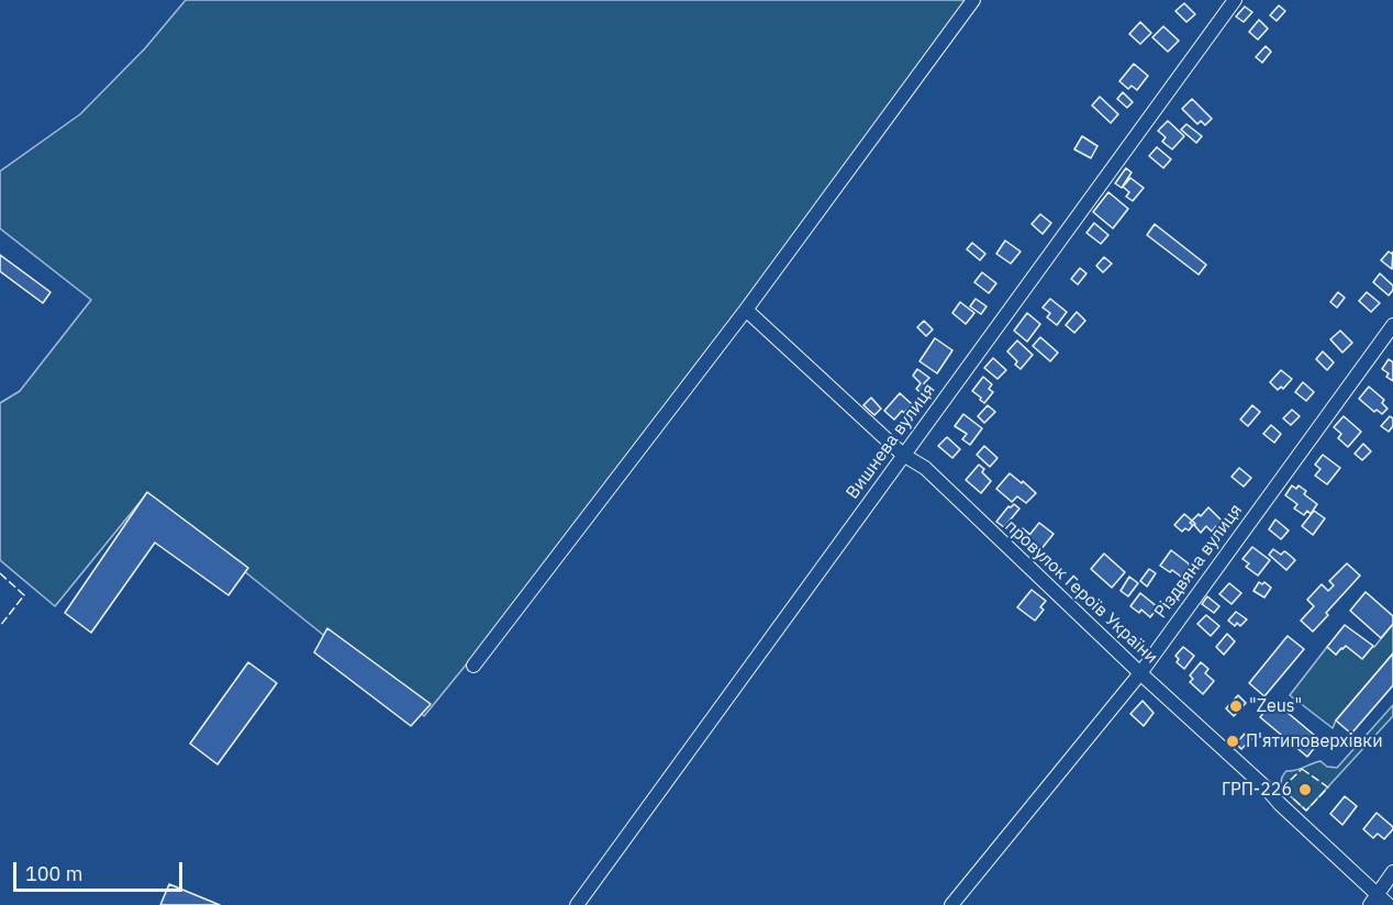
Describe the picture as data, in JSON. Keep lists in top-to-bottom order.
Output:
{
  "streets": {
    "street": ["Вишнева вулиця", "Різдвяна вулиця", "провулок Героїв України"]
  },
  "crossings": [
    ["Вишнева вулиця", "провулок Героїв України"],
    ["Різдвяна вулиця", "провулок Героїв України"]
  ],
  "places": ["\"Zeus\"", "П'ятиповерхівки", "ГРП-226"],
  "scale_bar": "100 m"
}
